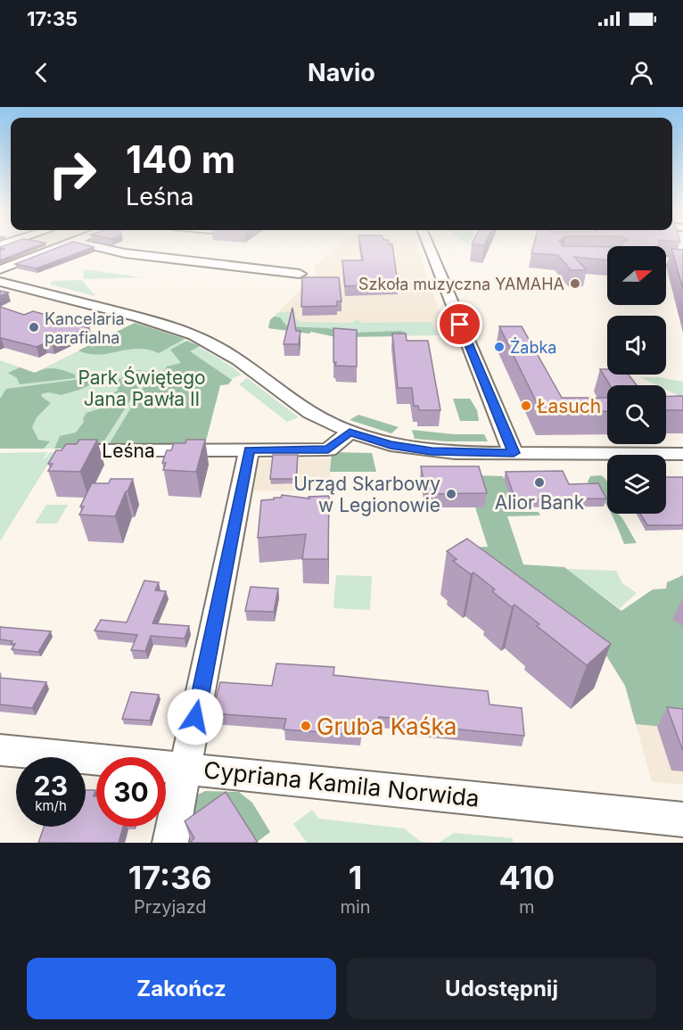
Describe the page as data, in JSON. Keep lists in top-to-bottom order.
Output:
{
  "streets": {
    "street": ["Leśna", "Cypriana Kamila Norwida"]
  },
  "parks": ["Park Świętego Jana Pawła II"],
  "places": [
    "Szkoła muzyczna YAMAHA",
    "Kancelaria parafialna",
    "Żabka",
    "Łasuch",
    "Alior Bank",
    "Urząd Skarbowy w Legionowie",
    "Gruba Kaśka"
  ],
  "north": "right",
  "page": {
    "status": "17:35",
    "header": "Navio",
    "turn": ["140 m", "Leśna"],
    "speed": "23 km/h",
    "limit": "30",
    "eta": [
      "17:36",
      "Przyjazd",
      "1",
      "min",
      "410",
      "m"
    ],
    "buttons": ["Zakończ", "Udostępnij"]
  }
}
